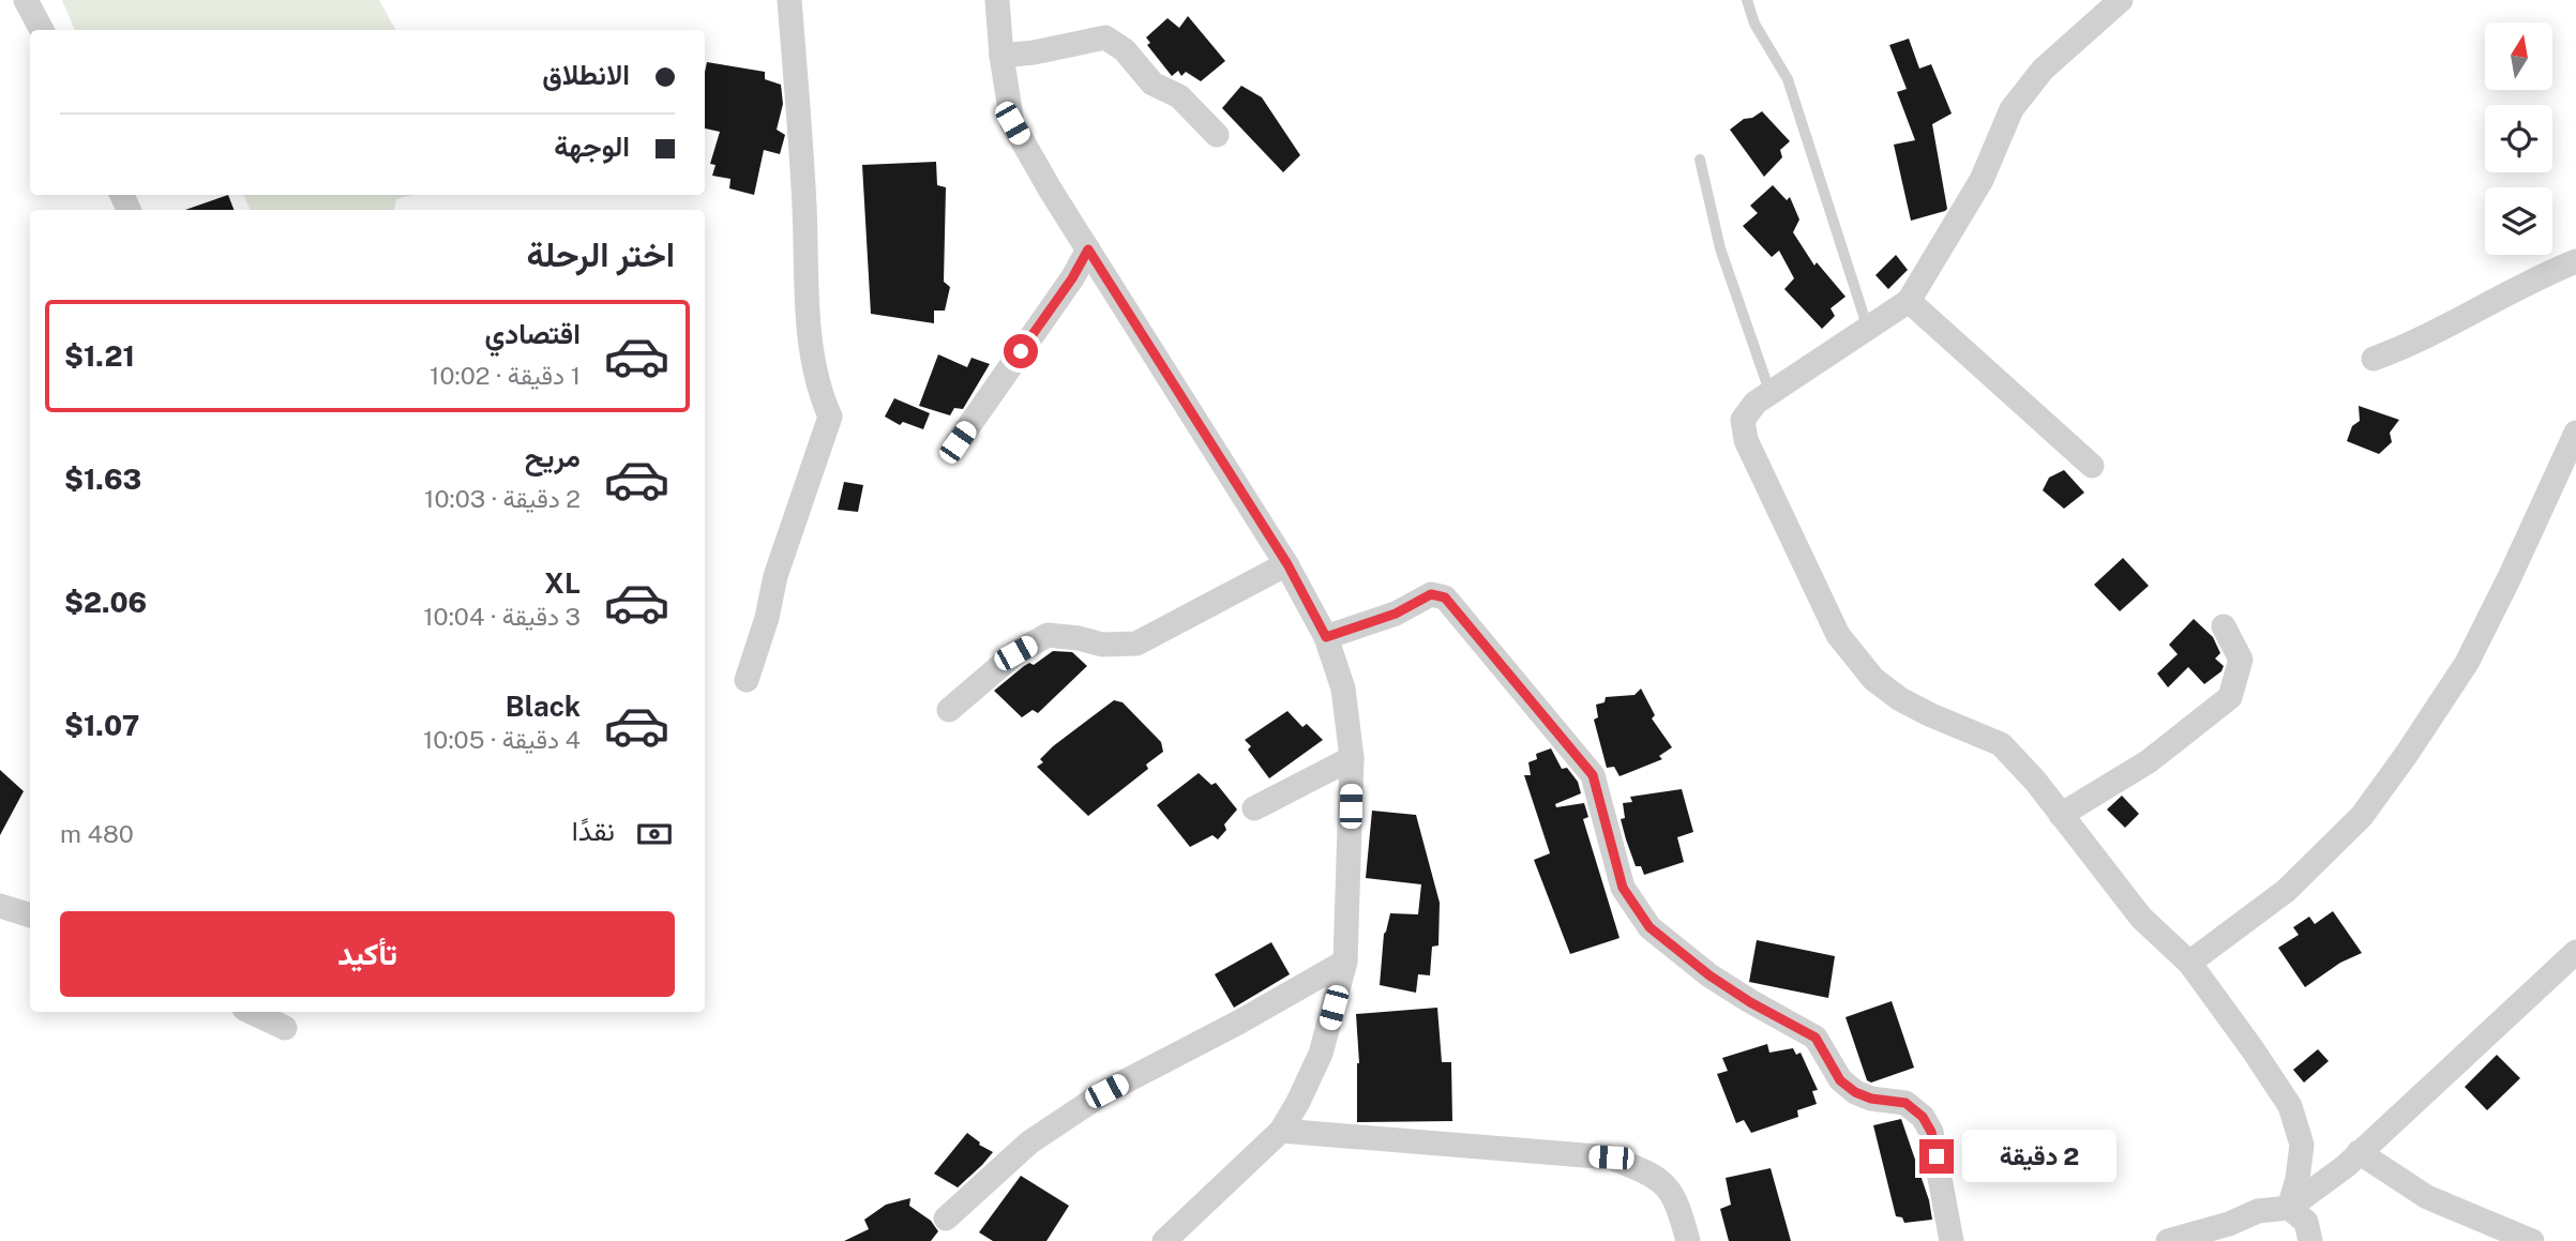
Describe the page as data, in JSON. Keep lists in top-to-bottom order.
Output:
{
  "north": "top",
  "page": {
    "banner": ["الانطلاق", "الوجهة"],
    "heading": "اختر الرحلة",
    "list": [
      {
        "name": "اقتصادي",
        "note": "1 دقيقة · 10:02",
        "value": "$1.21"
      },
      {
        "name": "مريح",
        "note": "2 دقيقة · 10:03",
        "value": "$1.63"
      },
      {
        "name": "XL",
        "note": "3 دقيقة · 10:04",
        "value": "$2.06"
      },
      {
        "name": "Black",
        "note": "4 دقيقة · 10:05",
        "value": "$1.07"
      }
    ],
    "pay": ["نقدًا", "480 m"],
    "buttons": "تأكيد",
    "bubble": "2 دقيقة"
  }
}
